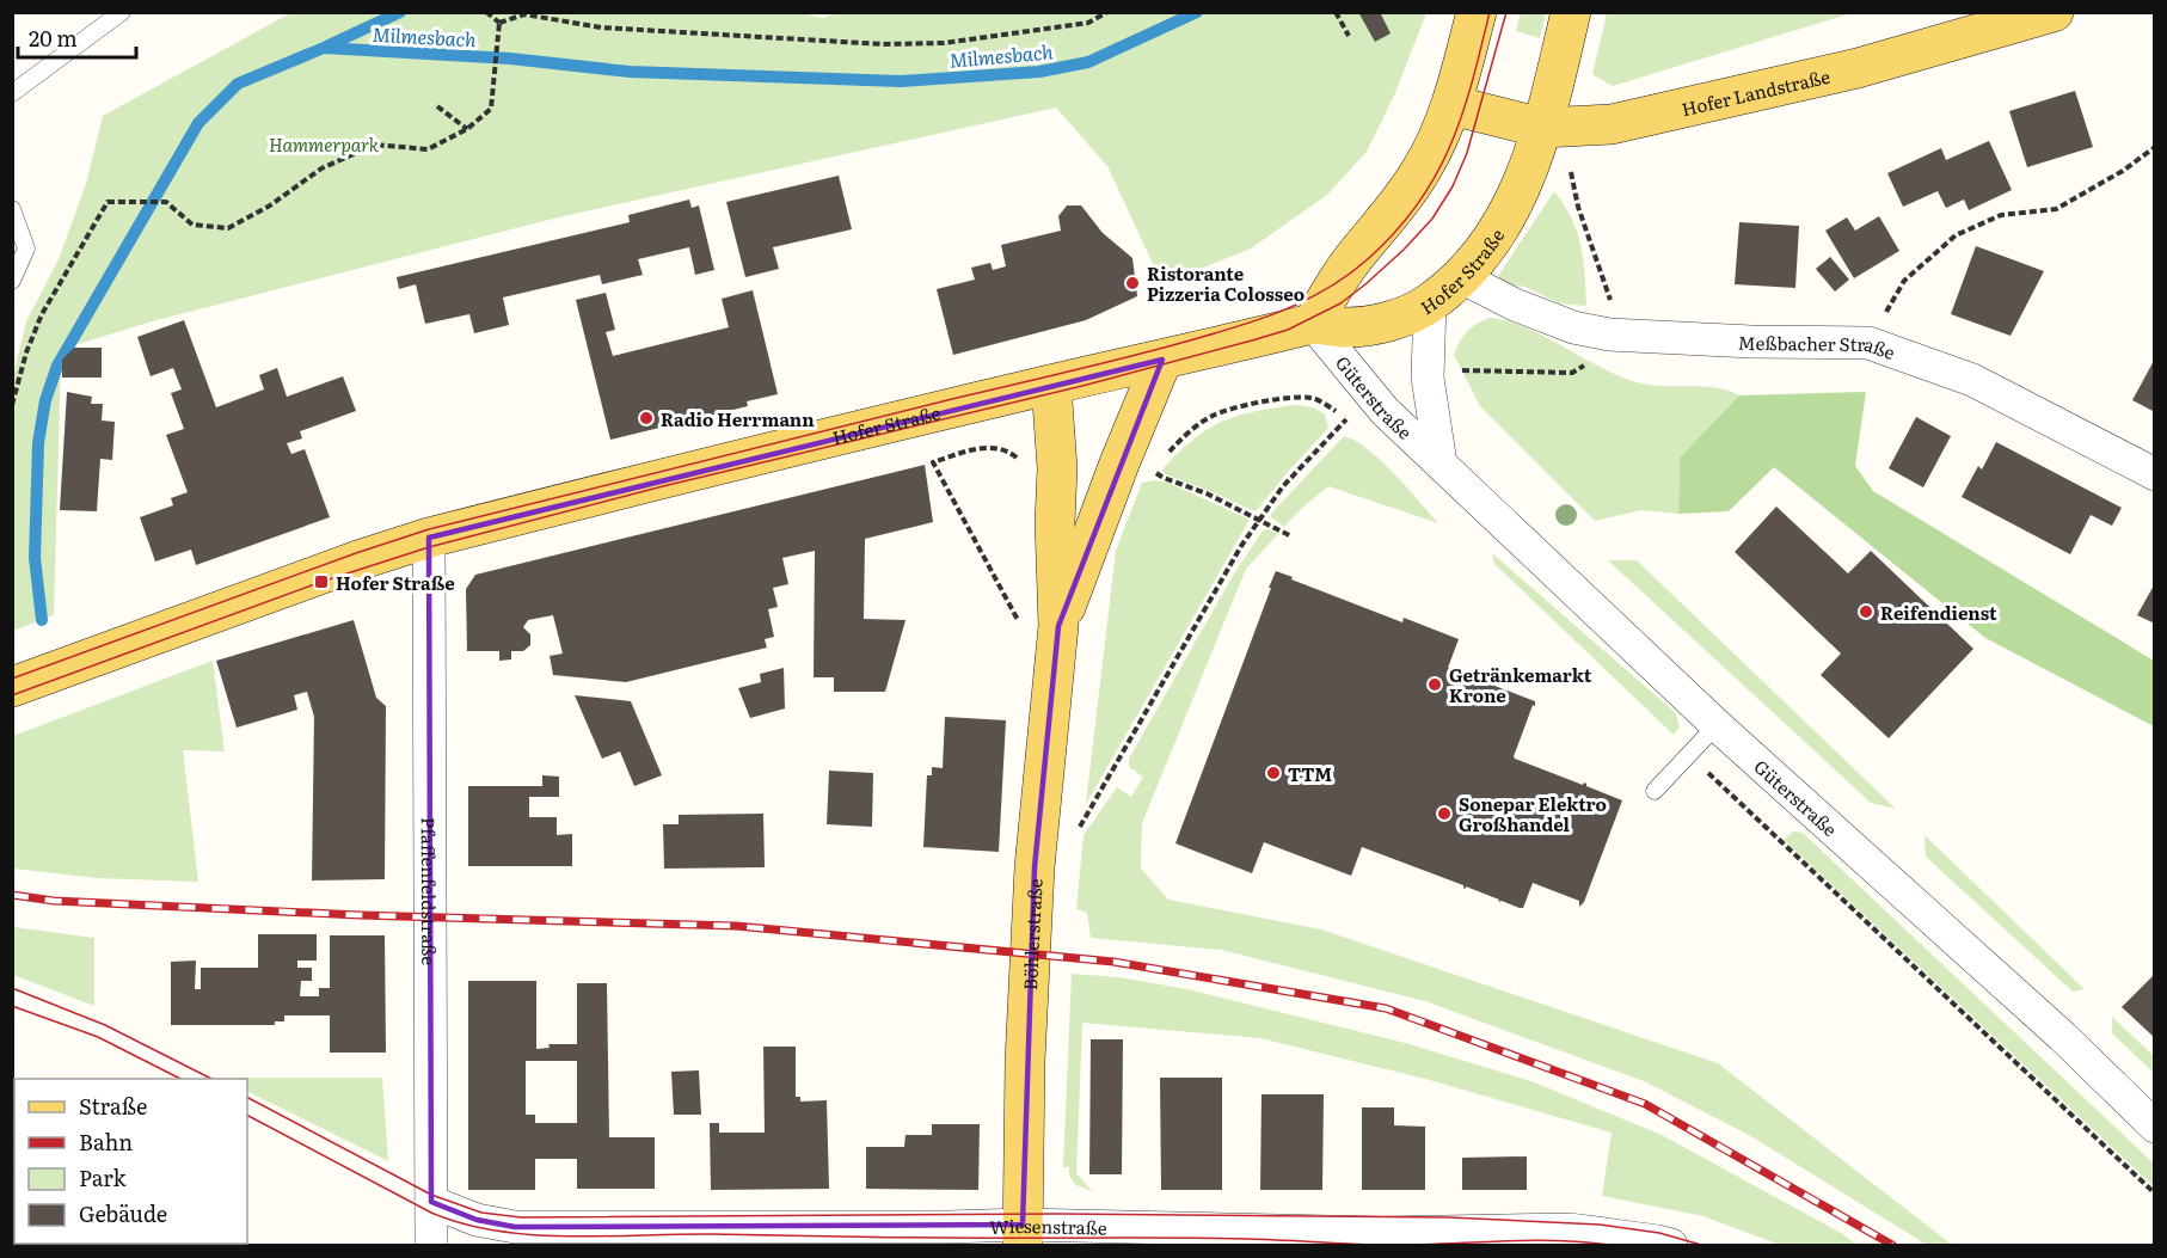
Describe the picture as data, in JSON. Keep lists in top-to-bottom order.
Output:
{
  "streets": {
    "main road": ["Hofer Landstraße", "Hofer Straße", "Böhlerstraße"],
    "street": [
      "Meßbacher Straße",
      "Güterstraße",
      "Pfaffenfeldstraße",
      "Wiesenstraße"
    ]
  },
  "crossings": [
    ["Hofer Landstraße", "Hofer Straße"],
    ["Hofer Straße", "Meßbacher Straße"],
    ["Hofer Straße", "Güterstraße"],
    ["Hofer Straße", "Pfaffenfeldstraße"],
    ["Hofer Straße", "Böhlerstraße"],
    ["Pfaffenfeldstraße", "Wiesenstraße"],
    ["Böhlerstraße", "Wiesenstraße"]
  ],
  "water": ["Milmesbach"],
  "parks": ["Hammerpark"],
  "places": {
    "other": [
      "Ristorante Pizzeria Colosseo",
      "Radio Herrmann",
      "Reifendienst",
      "Getränkemarkt Krone",
      "TTM",
      "Sonepar Elektro Großhandel"
    ],
    "transit": ["Hofer Straße"]
  },
  "legend": [
    "Straße",
    "Bahn",
    "Park",
    "Gebäude"
  ],
  "scale_bar": "20 m"
}
